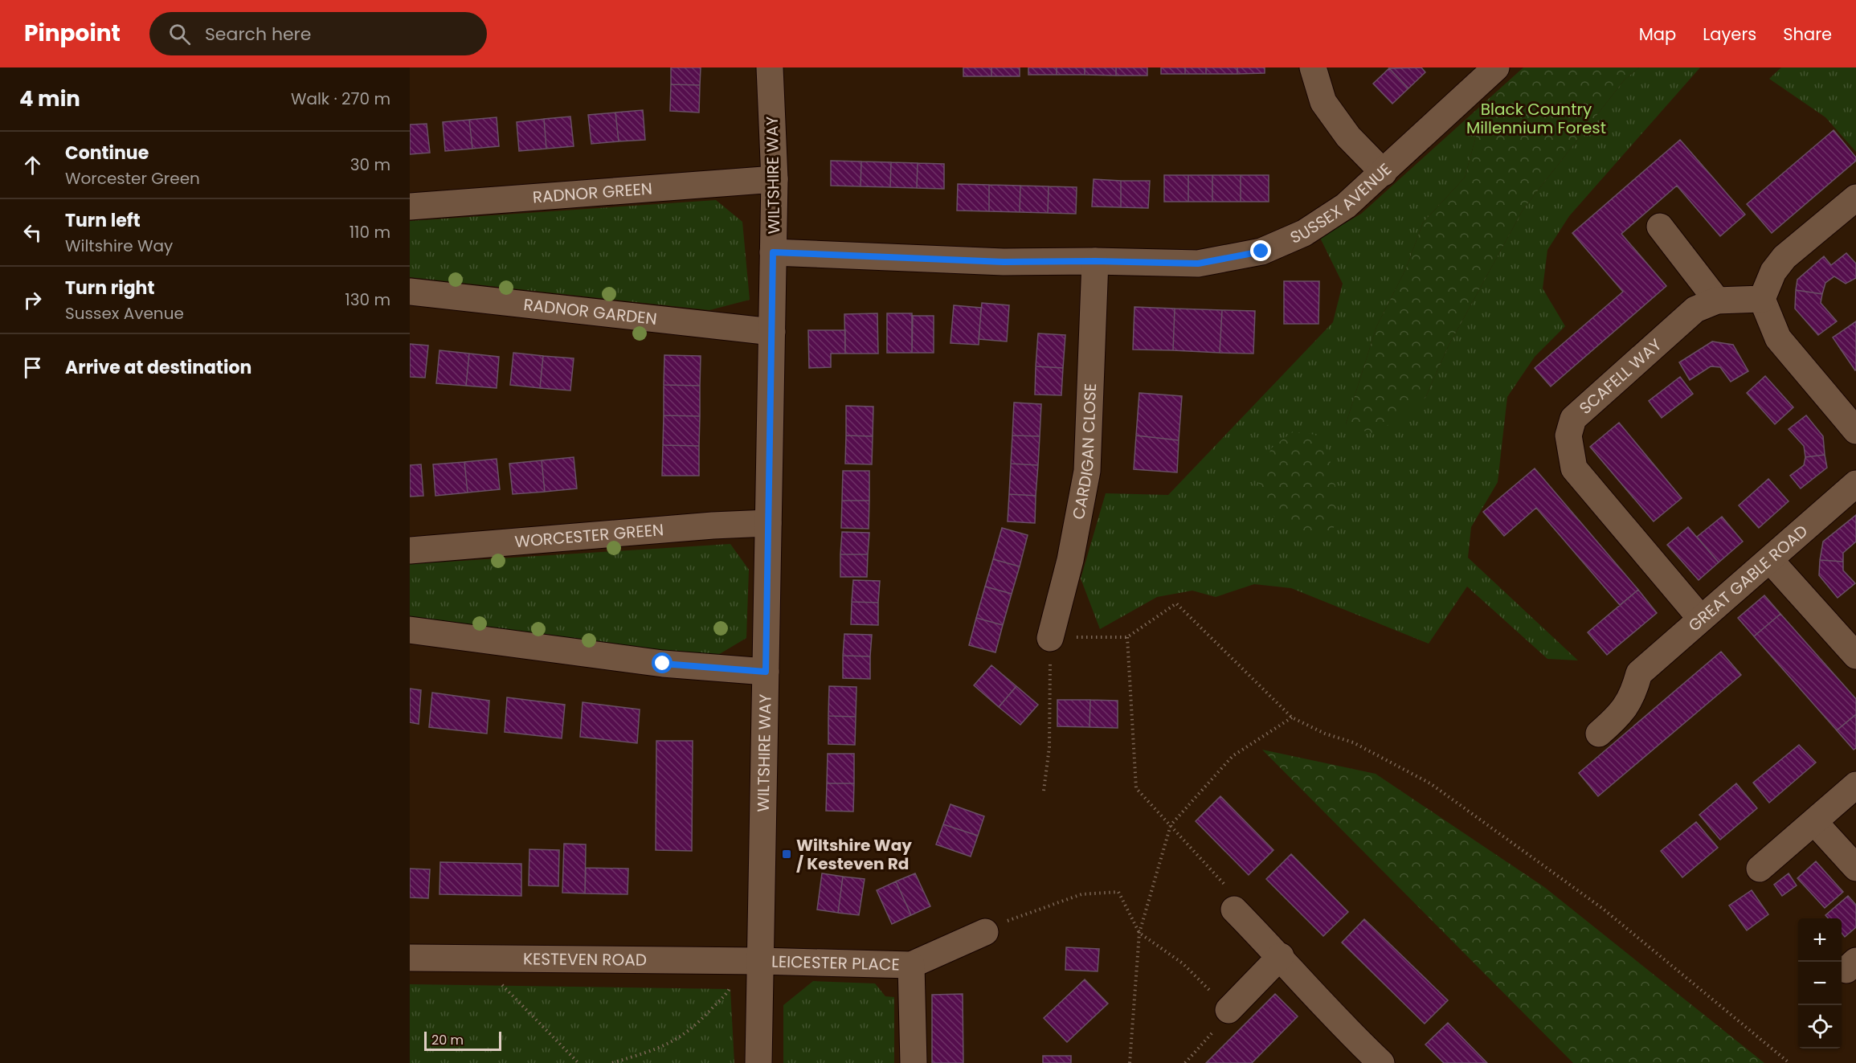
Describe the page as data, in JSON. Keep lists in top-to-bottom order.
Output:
{
  "streets": {
    "street": [
      "WILTSHIRE WAY",
      "RADNOR GREEN",
      "SUSSEX AVENUE",
      "RADNOR GARDEN",
      "SCAFELL WAY",
      "CARDIGAN CLOSE",
      "WORCESTER GREEN",
      "GREAT GABLE ROAD",
      "KESTEVEN ROAD",
      "LEICESTER PLACE"
    ]
  },
  "crossings": [
    ["WILTSHIRE WAY", "RADNOR GREEN"],
    ["WILTSHIRE WAY", "SUSSEX AVENUE"],
    ["WILTSHIRE WAY", "RADNOR GARDEN"],
    ["WILTSHIRE WAY", "WORCESTER GREEN"],
    ["WILTSHIRE WAY", "KESTEVEN ROAD"],
    ["WILTSHIRE WAY", "LEICESTER PLACE"],
    ["SUSSEX AVENUE", "CARDIGAN CLOSE"],
    ["SCAFELL WAY", "GREAT GABLE ROAD"],
    ["KESTEVEN ROAD", "LEICESTER PLACE"]
  ],
  "parks": ["Black Country Millennium Forest"],
  "places": {
    "transit": ["Wiltshire Way / Kesteven Rd"]
  },
  "scale_bar": "20 m",
  "page": {
    "header": "Pinpoint",
    "search": "Search here",
    "nav": ["Map", "Layers", "Share"],
    "heading": ["4 min", "Walk · 270 m"],
    "list": [
      ["Continue", "Worcester Green", "30 m"],
      ["Turn left", "Wiltshire Way", "110 m"],
      ["Turn right", "Sussex Avenue", "130 m"],
      "Arrive at destination"
    ],
    "map_buttons": ["+", "−"],
    "scale": "20 m"
  }
}
